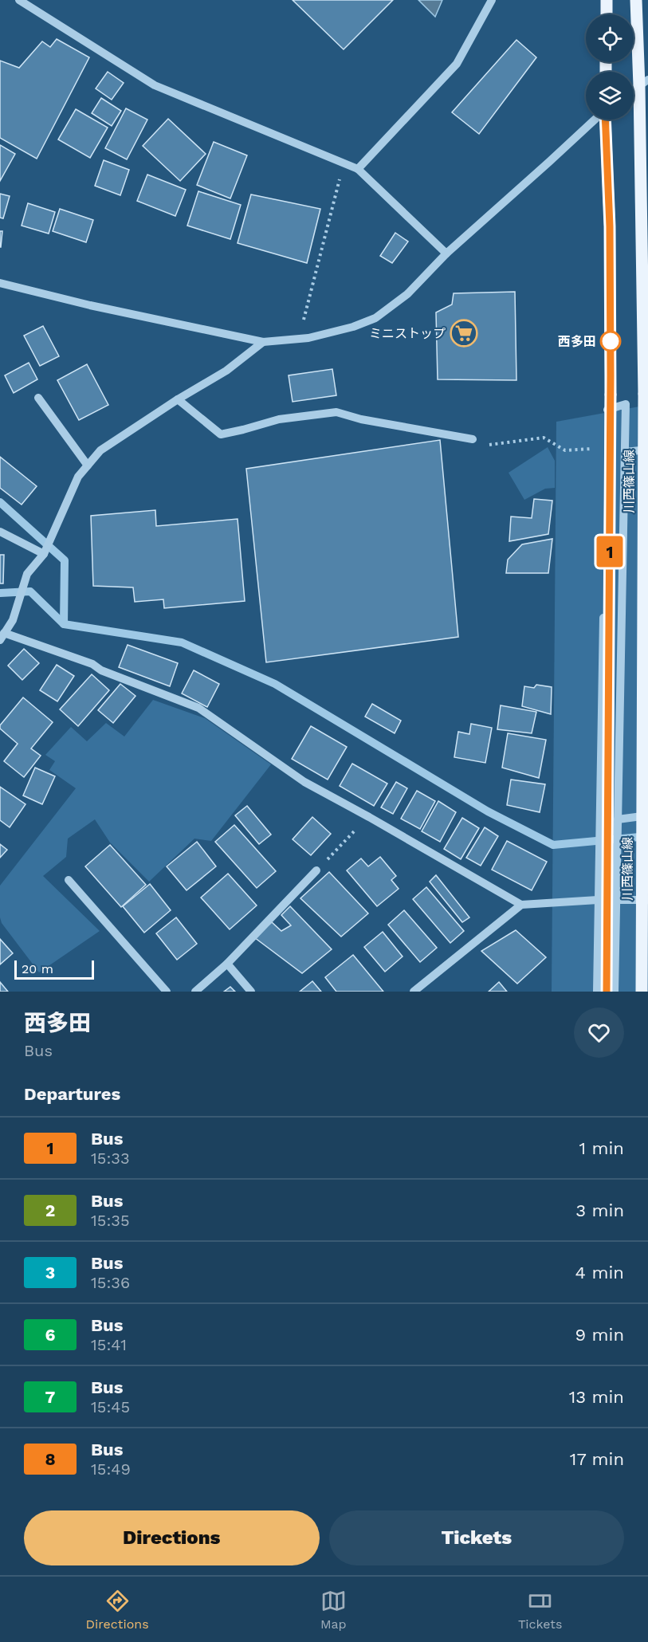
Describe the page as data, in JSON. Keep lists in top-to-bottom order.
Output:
{
  "streets": {
    "main road": ["川西篠山線"]
  },
  "places": {
    "supermarket": ["ミニストップ"],
    "other": ["西多田"]
  },
  "lines": ["bus line 1"],
  "scale_bar": "20 m",
  "page": {
    "on_map": "1",
    "scale": "20 m",
    "heading": [
      ["西多田", "Bus"],
      "Departures"
    ],
    "list": [
      {
        "mark": "1",
        "name": "Bus",
        "note": "15:33",
        "value": "1 min"
      },
      {
        "mark": "2",
        "name": "Bus",
        "note": "15:35",
        "value": "3 min"
      },
      {
        "mark": "3",
        "name": "Bus",
        "note": "15:36",
        "value": "4 min"
      },
      {
        "mark": "6",
        "name": "Bus",
        "note": "15:41",
        "value": "9 min"
      },
      {
        "mark": "7",
        "name": "Bus",
        "note": "15:45",
        "value": "13 min"
      },
      {
        "mark": "8",
        "name": "Bus",
        "note": "15:49",
        "value": "17 min"
      }
    ],
    "buttons": ["Directions", "Tickets"],
    "tabs": ["Directions", "Map", "Tickets"]
  }
}
